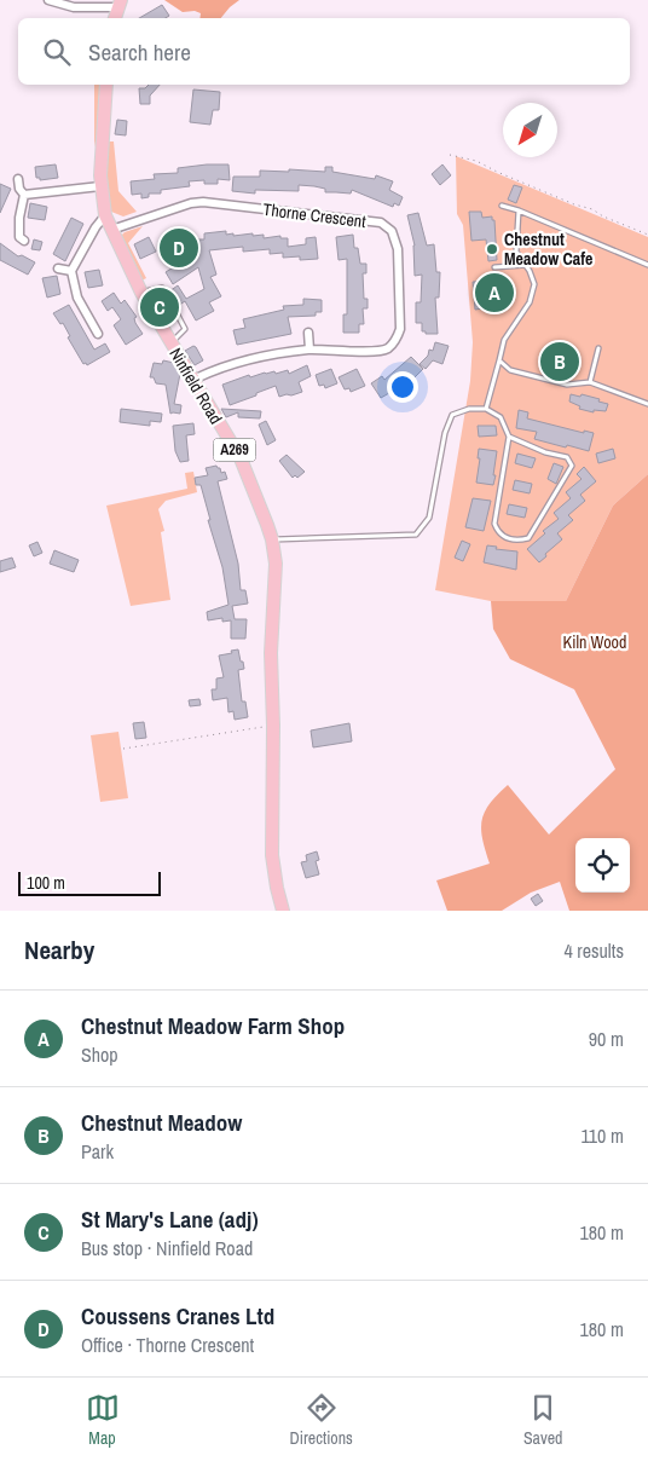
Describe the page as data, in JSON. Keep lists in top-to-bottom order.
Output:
{
  "streets": {
    "main road": ["Ninfield Road", "A269"],
    "street": ["Thorne Crescent"]
  },
  "crossings": [
    ["Thorne Crescent", "Ninfield Road"]
  ],
  "parks": ["Kiln Wood"],
  "places": ["Chestnut Meadow Cafe"],
  "scale_bar": "100 m",
  "north": "bottom left",
  "page": {
    "search": "Search here",
    "pins": [
      "D",
      "A",
      "C",
      "B"
    ],
    "scale": "100 m",
    "heading": ["Nearby", "4 results"],
    "list": [
      {
        "mark": "A",
        "name": "Chestnut Meadow Farm Shop",
        "note": "Shop",
        "value": "90 m"
      },
      {
        "mark": "B",
        "name": "Chestnut Meadow",
        "note": "Park",
        "value": "110 m"
      },
      {
        "mark": "C",
        "name": "St Mary's Lane (adj)",
        "note": "Bus stop · Ninfield Road",
        "value": "180 m"
      },
      {
        "mark": "D",
        "name": "Coussens Cranes Ltd",
        "note": "Office · Thorne Crescent",
        "value": "180 m"
      }
    ],
    "nav": ["Map", "Directions", "Saved"]
  }
}
